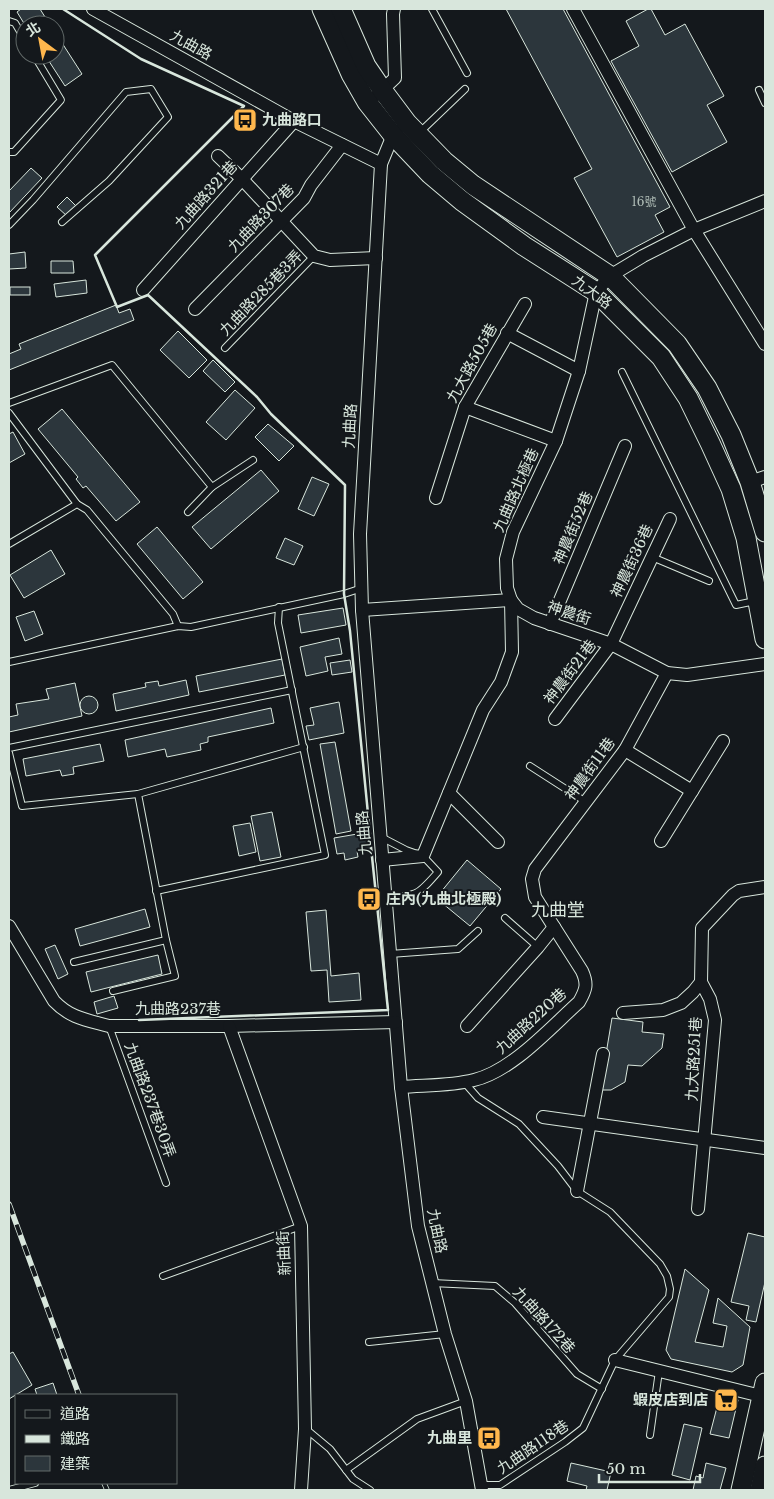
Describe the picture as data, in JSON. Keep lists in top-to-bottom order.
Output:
{
  "streets": {
    "main road": ["九大路"],
    "street": [
      "九曲路",
      "九曲路321巷",
      "九曲路307巷",
      "九大路505巷",
      "九曲路北極巷",
      "神農街52巷",
      "神農街36巷",
      "神農街",
      "神農街21巷",
      "神農街11巷",
      "九曲路237巷",
      "九曲路220巷",
      "九大路251巷",
      "新曲街"
    ],
    "lane": [
      "九曲路285巷3弄",
      "九曲路237巷30弄",
      "九曲路172巷",
      "九曲路118巷"
    ]
  },
  "crossings": [
    ["九曲路", "九曲路321巷"],
    ["九曲路", "九曲路307巷"],
    ["九曲路", "九大路"],
    ["九曲路", "九曲路237巷"],
    ["九曲路", "九曲路220巷"],
    ["九曲路", "九曲路172巷"],
    ["九曲路", "九曲路118巷"],
    ["九大路", "九曲路北極巷"],
    ["九曲路北極巷", "神農街"],
    ["神農街52巷", "神農街"],
    ["神農街36巷", "神農街"],
    ["神農街36巷", "神農街21巷"],
    ["神農街", "神農街21巷"],
    ["神農街", "神農街11巷"],
    ["神農街11巷", "九曲路220巷"],
    ["九曲路237巷", "九曲路237巷30弄"],
    ["九曲路237巷", "新曲街"],
    ["九曲路172巷", "九曲路118巷"]
  ],
  "districts": ["九曲堂"],
  "places": {
    "bus stop": ["九曲路口", "庄內(九曲北極殿)", "九曲里"],
    "supermarket": ["蝦皮店到店"]
  },
  "house_numbers": ["16號"],
  "legend": ["道路", "鐵路", "建築"],
  "scale_bar": "50 m",
  "north": "top left"
}
